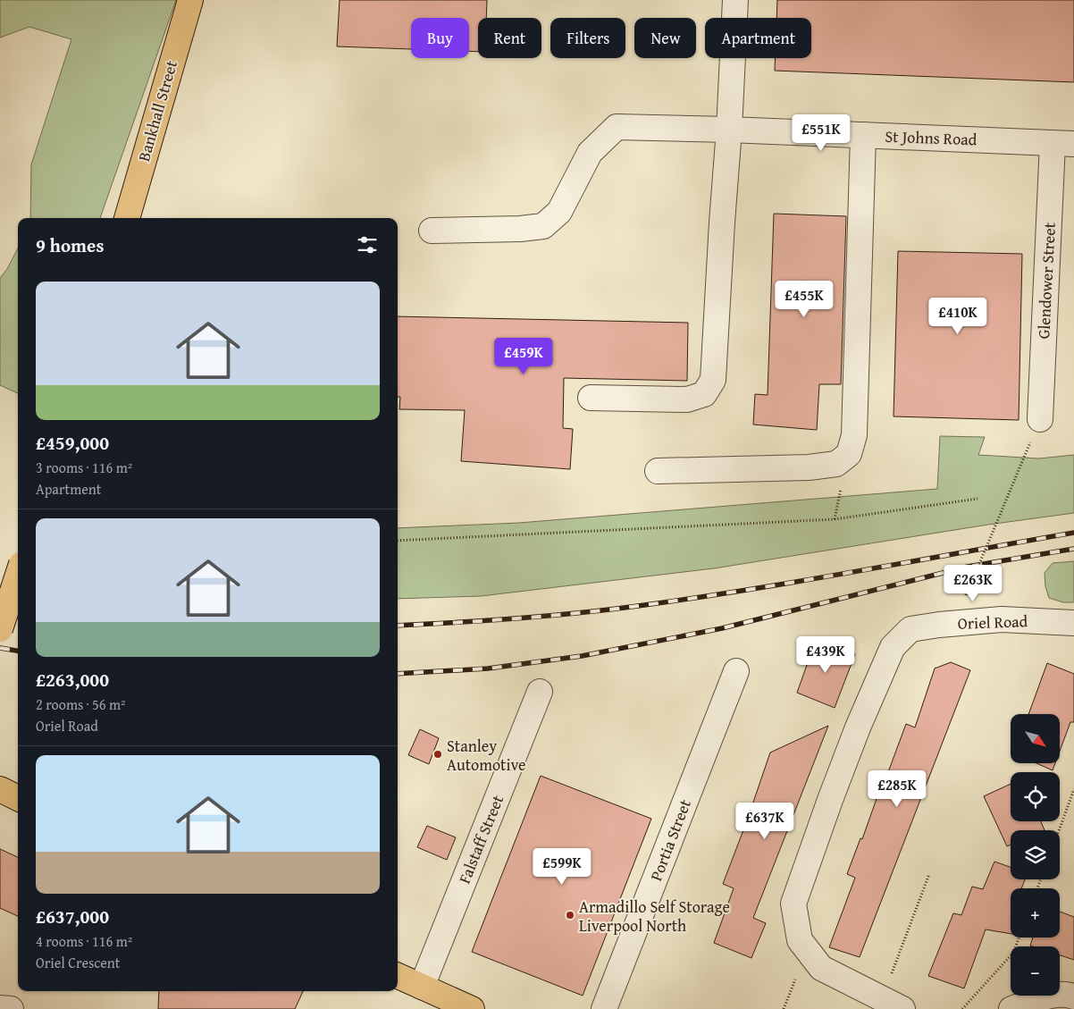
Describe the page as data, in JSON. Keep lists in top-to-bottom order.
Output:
{
  "streets": {
    "main road": ["Bankhall Street"],
    "street": [
      "St Johns Road",
      "Glendower Street",
      "Oriel Road",
      "Falstaff Street",
      "Portia Street"
    ]
  },
  "crossings": [
    ["St Johns Road", "Glendower Street"]
  ],
  "places": ["Stanley Automotive", "Armadillo Self Storage Liverpool North"],
  "north": "bottom right",
  "page": {
    "chip": [
      "Buy",
      "Rent",
      "Filters",
      "New",
      "Apartment"
    ],
    "price": [
      "£551K",
      "£455K",
      "£410K",
      "£459K",
      "£263K",
      "£439K",
      "£285K",
      "£637K",
      "£599K"
    ],
    "heading": "9 homes",
    "list": [
      {
        "name": "£459,000",
        "note": "3 rooms · 116 m² · Apartment"
      },
      {
        "name": "£263,000",
        "note": "2 rooms · 56 m² · Oriel Road"
      },
      {
        "name": "£637,000",
        "note": "4 rooms · 116 m² · Oriel Crescent"
      }
    ],
    "map_buttons": ["+", "−"]
  }
}
